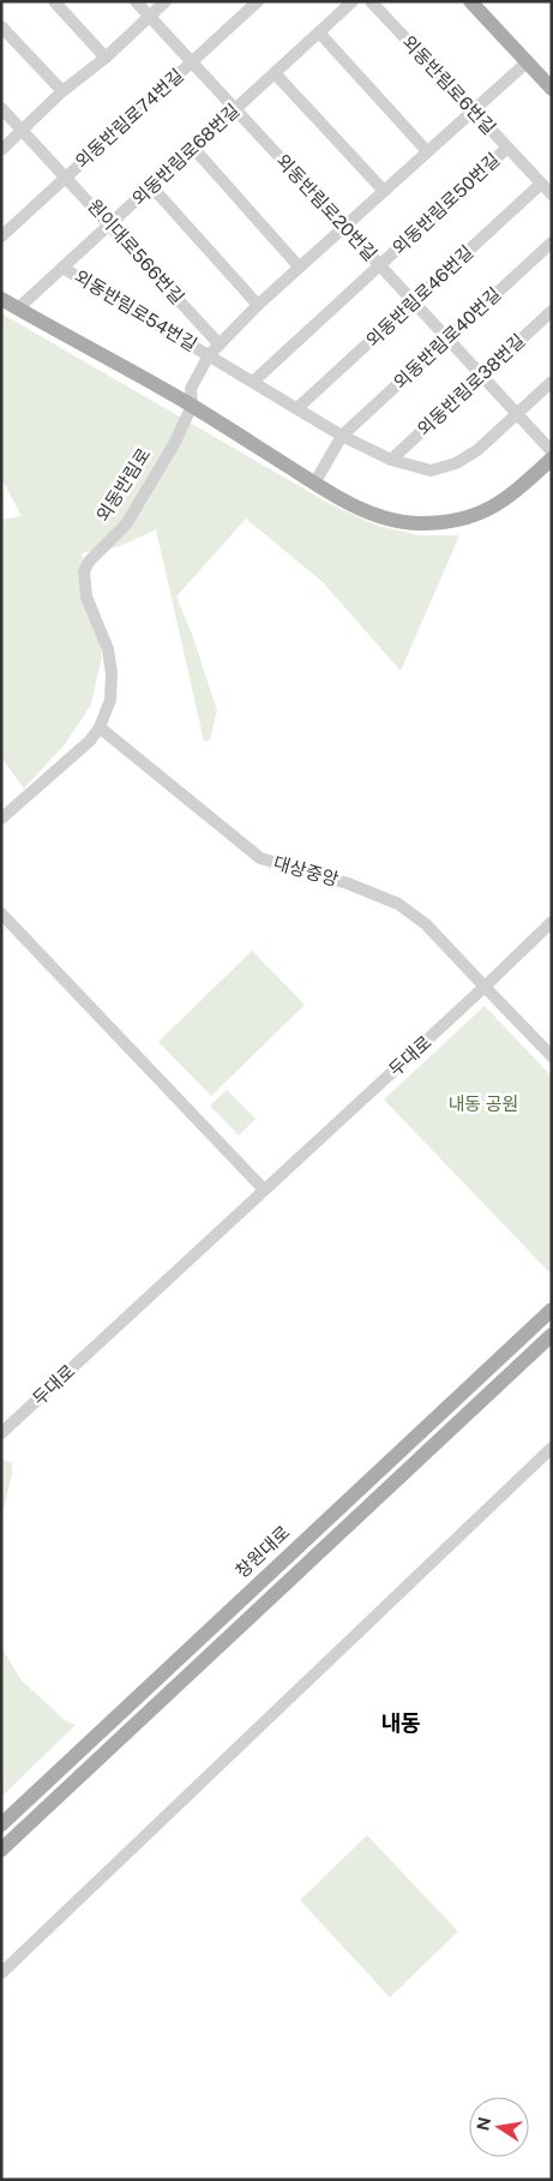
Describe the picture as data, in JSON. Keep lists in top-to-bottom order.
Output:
{
  "streets": {
    "main road": ["창원대로"],
    "street": [
      "외동반림로6번길",
      "외동반림로74번길",
      "외동반림로68번길",
      "외동반림로50번길",
      "외동반림로20번길",
      "원이대로566번길",
      "외동반림로46번길",
      "외동반림로54번길",
      "외동반림로40번길",
      "외동반림로38번길",
      "외동반림로",
      "대상중앙",
      "두대로"
    ]
  },
  "crossings": [
    ["외동반림로6번길", "외동반림로50번길"],
    ["외동반림로6번길", "외동반림로46번길"],
    ["외동반림로6번길", "외동반림로54번길"],
    ["외동반림로74번길", "외동반림로20번길"],
    ["외동반림로74번길", "원이대로566번길"],
    ["외동반림로68번길", "외동반림로20번길"],
    ["외동반림로68번길", "원이대로566번길"],
    ["외동반림로68번길", "외동반림로54번길"],
    ["외동반림로50번길", "외동반림로20번길"],
    ["외동반림로50번길", "외동반림로54번길"],
    ["외동반림로20번길", "외동반림로46번길"],
    ["외동반림로20번길", "외동반림로54번길"],
    ["외동반림로20번길", "외동반림로40번길"],
    ["외동반림로20번길", "외동반림로38번길"],
    ["원이대로566번길", "외동반림로54번길"],
    ["외동반림로46번길", "외동반림로54번길"],
    ["외동반림로54번길", "외동반림로40번길"],
    ["외동반림로54번길", "외동반림로"],
    ["외동반림로", "대상중앙"],
    ["대상중앙", "두대로"]
  ],
  "districts": ["내동"],
  "parks": ["내동 공원"],
  "north": "left"
}
